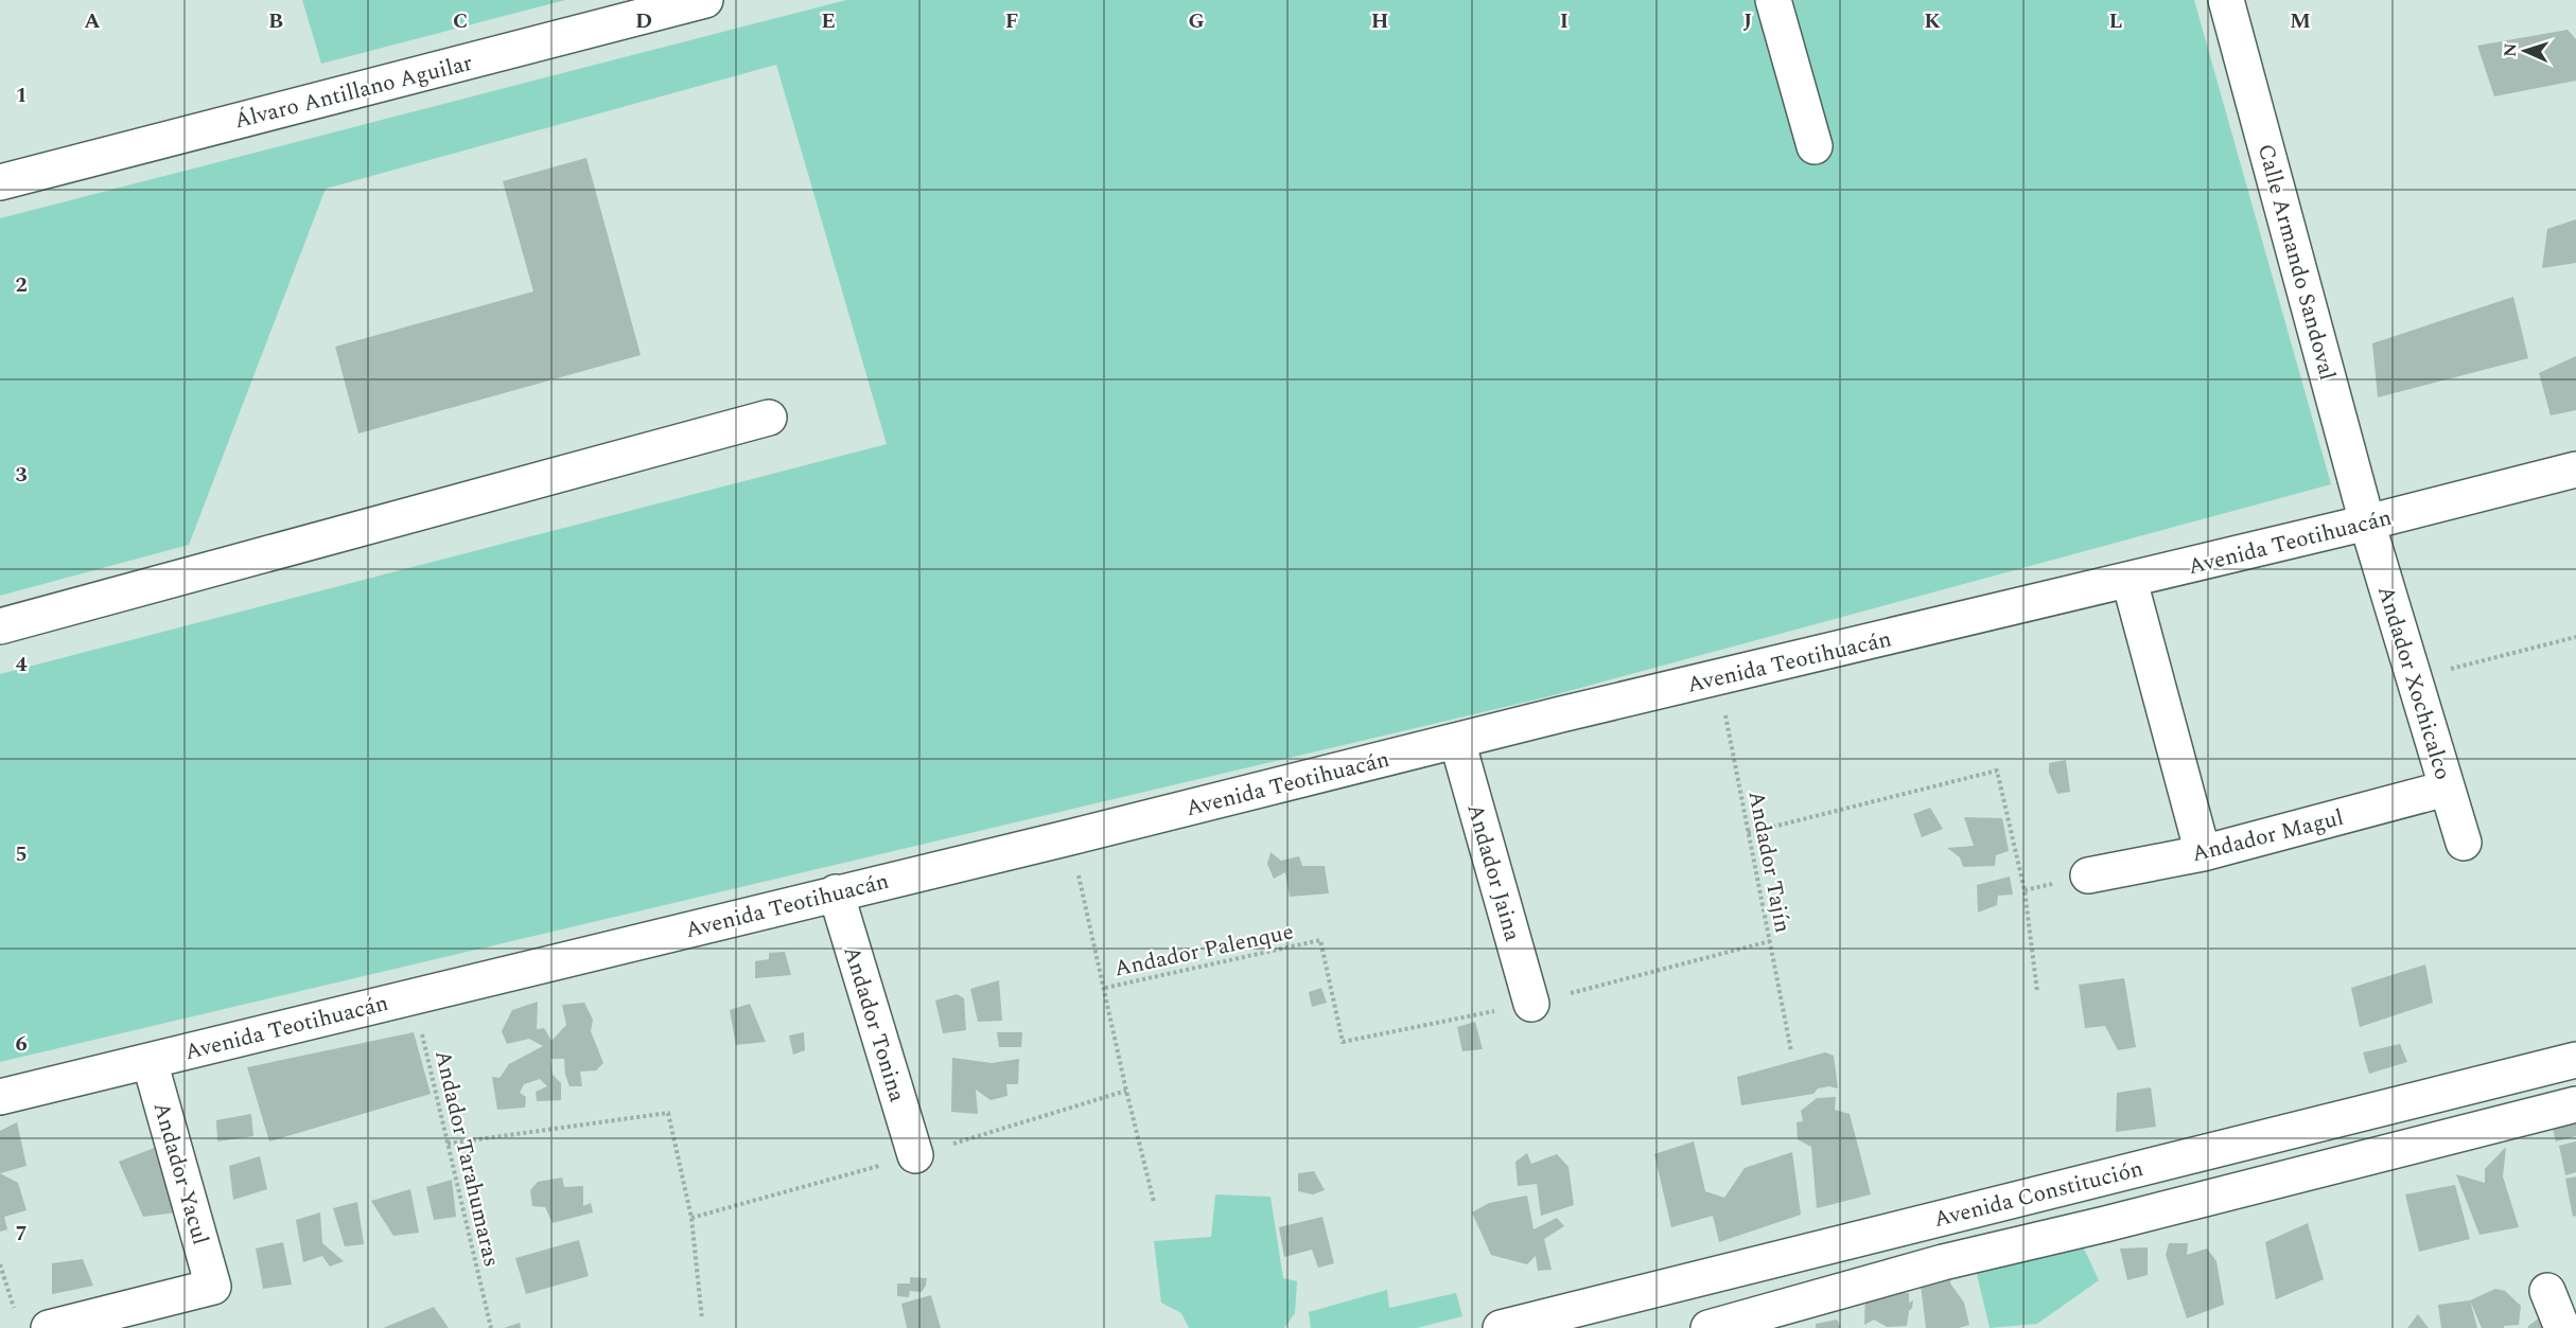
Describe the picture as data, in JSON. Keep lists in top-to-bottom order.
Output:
{
  "streets": {
    "street": [
      "Álvaro Antillano Aguilar",
      "Calle Armando Sandoval",
      "Avenida Teotihuacán",
      "Andador Xochicalco",
      "Andador Magul",
      "Andador Jaina",
      "Andador Tonina",
      "Andador Yacul",
      "Avenida Constitución"
    ],
    "path": ["Andador Tajín", "Andador Palenque", "Andador Tarahumaras"]
  },
  "crossings": [
    ["Calle Armando Sandoval", "Avenida Teotihuacán"],
    ["Calle Armando Sandoval", "Andador Xochicalco"],
    ["Avenida Teotihuacán", "Andador Xochicalco"],
    ["Avenida Teotihuacán", "Andador Tajín"],
    ["Avenida Teotihuacán", "Andador Jaina"],
    ["Avenida Teotihuacán", "Andador Palenque"],
    ["Avenida Teotihuacán", "Andador Tonina"],
    ["Avenida Teotihuacán", "Andador Tarahumaras"],
    ["Avenida Teotihuacán", "Andador Yacul"],
    ["Andador Xochicalco", "Andador Magul"]
  ],
  "north": "left",
  "grid": {
    "columns": [
      "A",
      "B",
      "C",
      "D",
      "E",
      "F",
      "G",
      "H",
      "I",
      "J",
      "K",
      "L",
      "M"
    ],
    "rows": [
      "1",
      "2",
      "3",
      "4",
      "5",
      "6",
      "7"
    ]
  }
}
